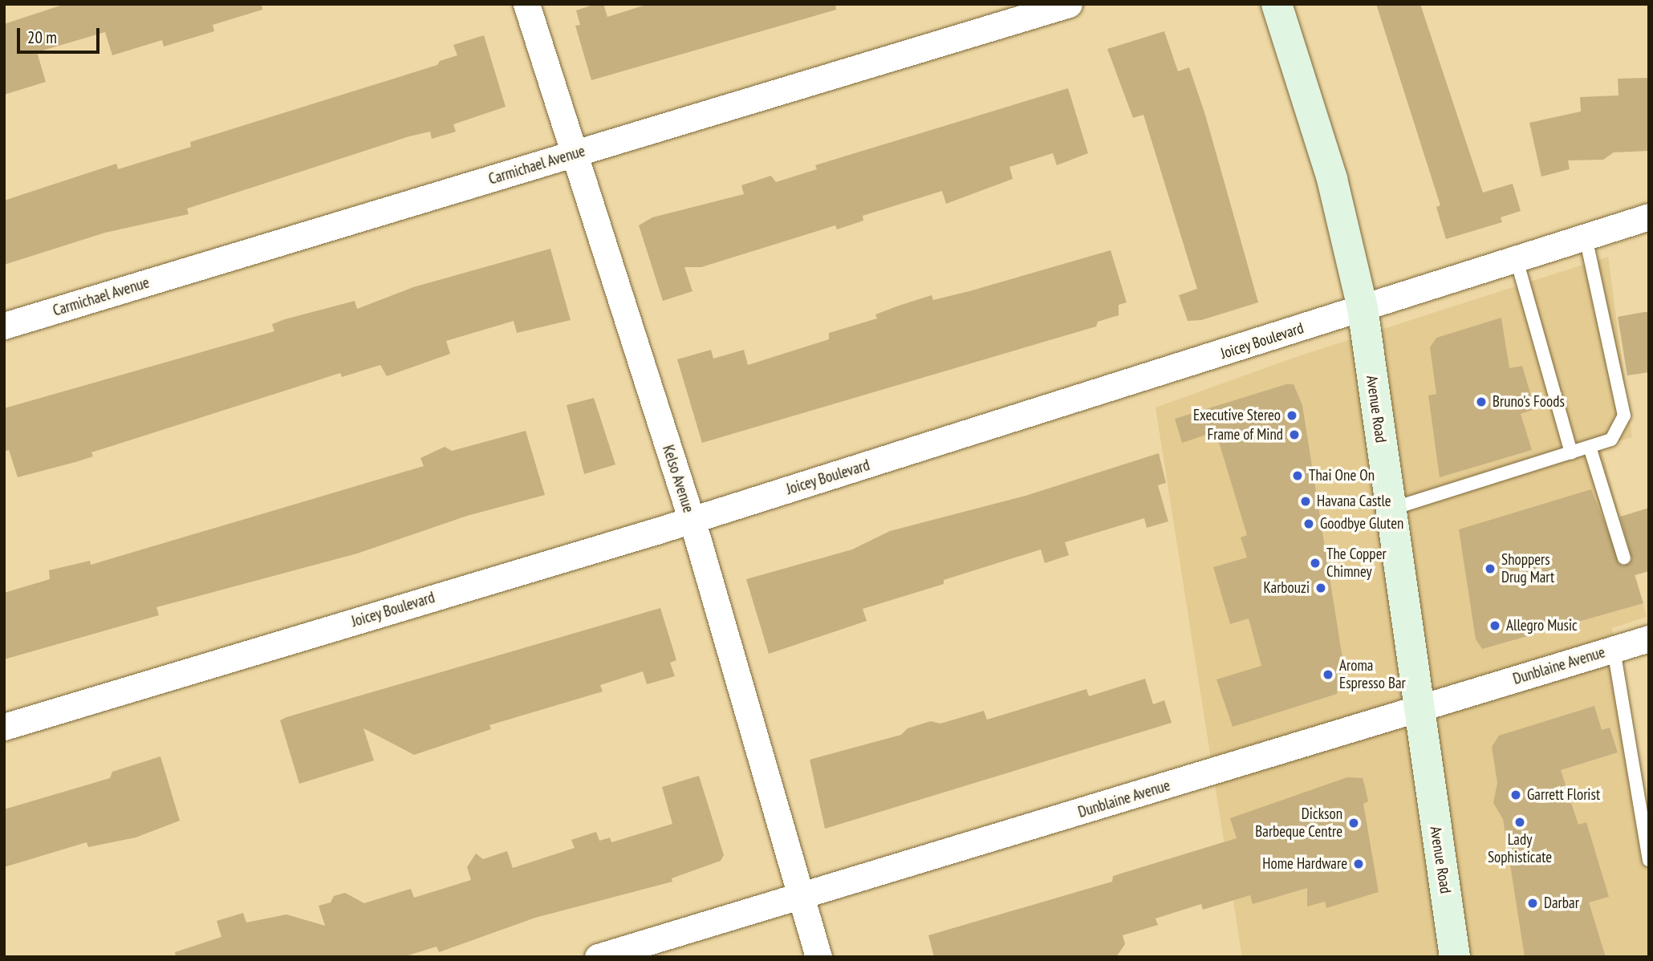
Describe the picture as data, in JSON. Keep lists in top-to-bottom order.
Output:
{
  "streets": {
    "main road": ["Avenue Road"],
    "street": [
      "Carmichael Avenue",
      "Joicey Boulevard",
      "Kelso Avenue",
      "Dunblaine Avenue"
    ]
  },
  "crossings": [
    ["Carmichael Avenue", "Kelso Avenue"],
    ["Joicey Boulevard", "Avenue Road"],
    ["Joicey Boulevard", "Kelso Avenue"],
    ["Avenue Road", "Dunblaine Avenue"],
    ["Kelso Avenue", "Dunblaine Avenue"]
  ],
  "places": [
    "Bruno's Foods",
    "Executive Stereo",
    "Frame of Mind",
    "Thai One On",
    "Havana Castle",
    "Goodbye Gluten",
    "The Copper Chimney",
    "Shoppers Drug Mart",
    "Karbouzi",
    "Allegro Music",
    "Aroma Espresso Bar",
    "Garrett Florist",
    "Lady Sophisticate",
    "Dickson Barbeque Centre",
    "Home Hardware",
    "Darbar"
  ],
  "scale_bar": "20 m"
}
